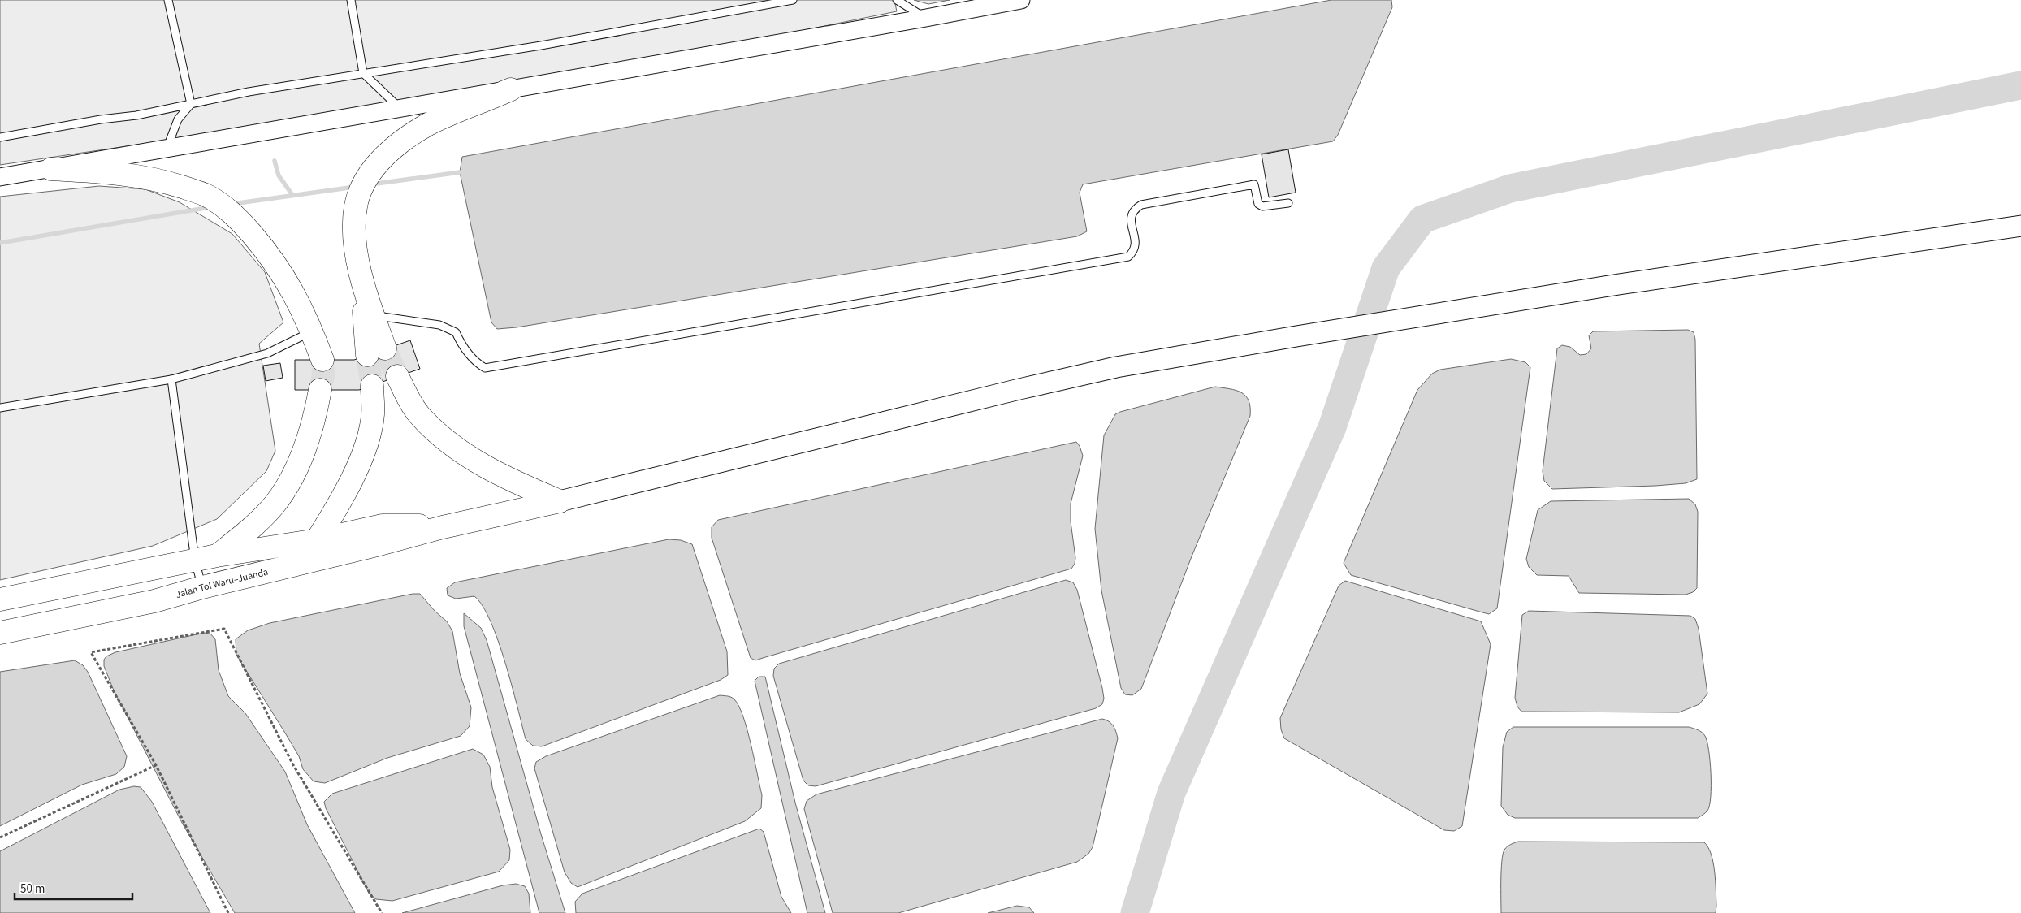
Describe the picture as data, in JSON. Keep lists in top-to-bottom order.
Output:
{
  "streets": {
    "highway": ["Jalan Tol Waru–Juanda"]
  },
  "scale_bar": "50 m"
}
